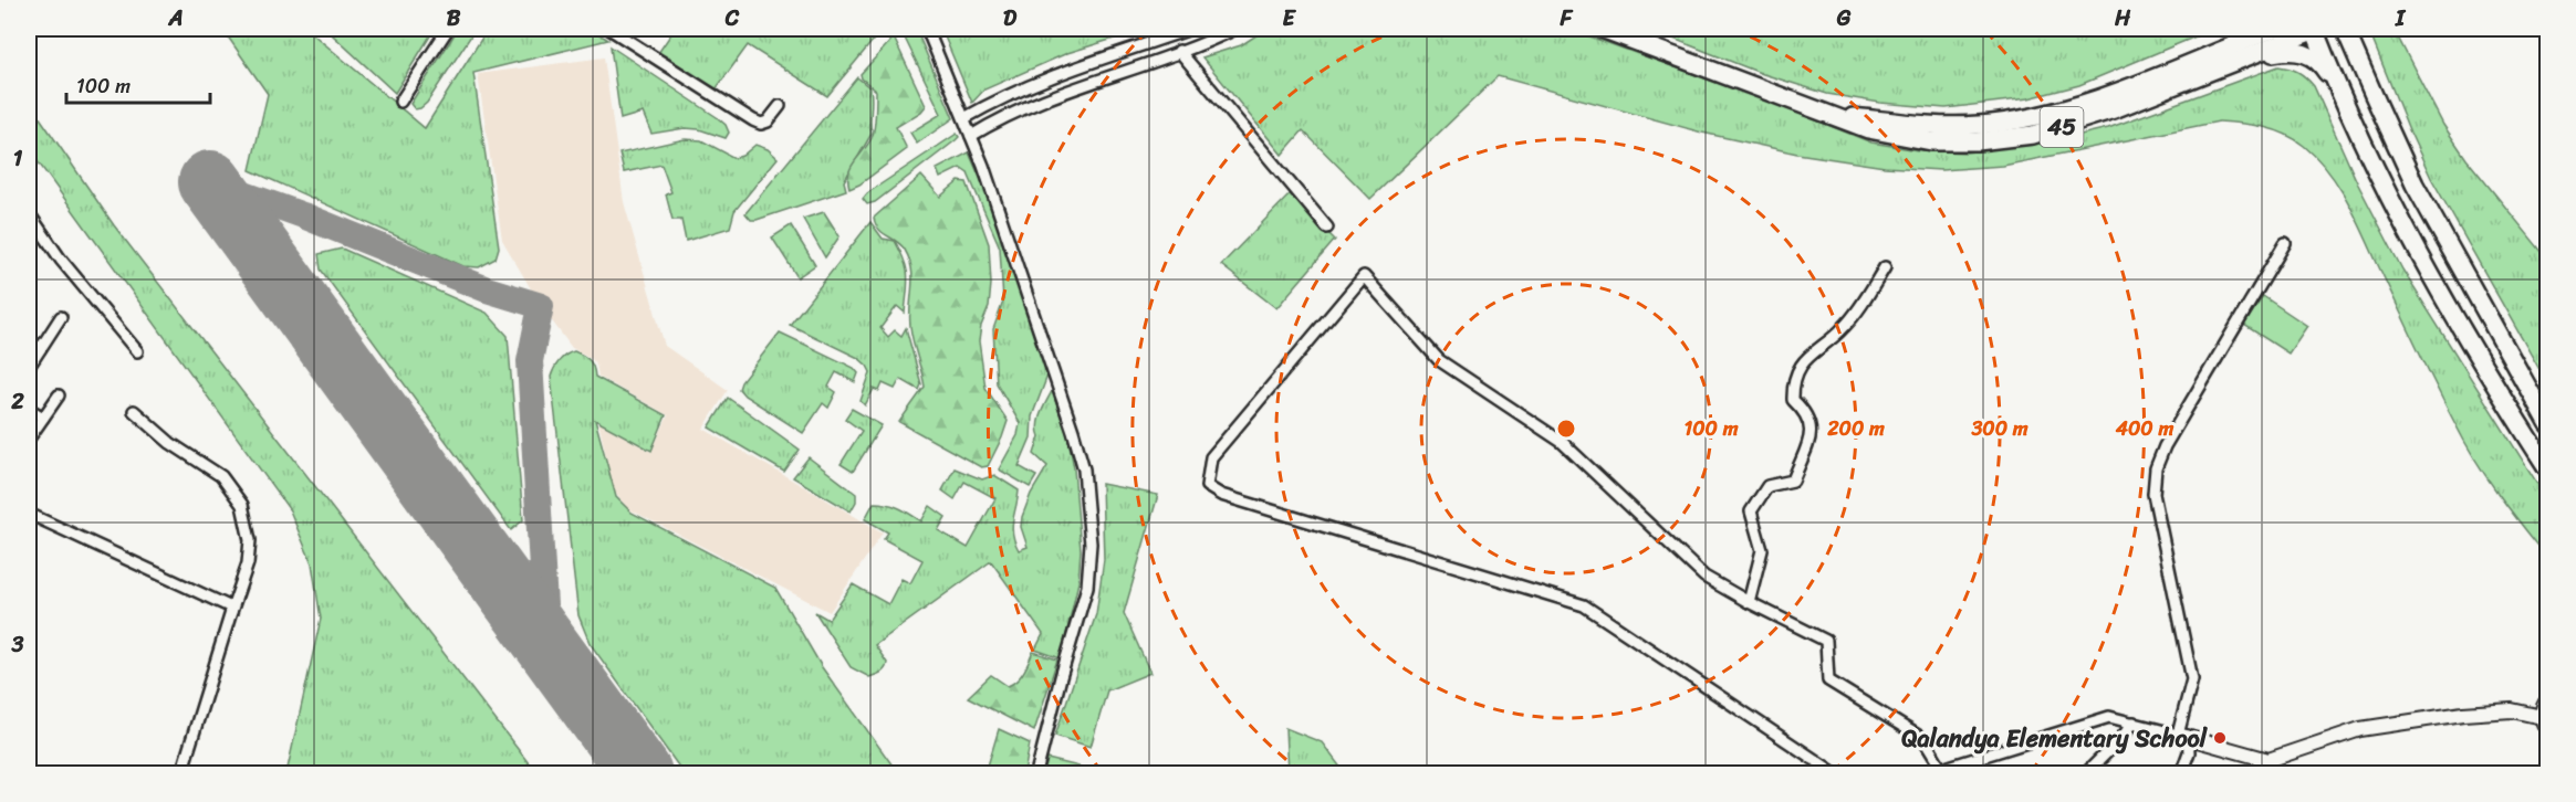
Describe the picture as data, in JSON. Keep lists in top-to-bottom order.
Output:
{
  "streets": {
    "highway": ["45"]
  },
  "places": ["Qalandya Elementary School"],
  "scale_bar": "100 m",
  "grid": {
    "columns": [
      "A",
      "B",
      "C",
      "D",
      "E",
      "F",
      "G",
      "H",
      "I"
    ],
    "rows": ["1", "2", "3"]
  },
  "rings": [
    "100 m",
    "200 m",
    "300 m",
    "400 m"
  ]
}
